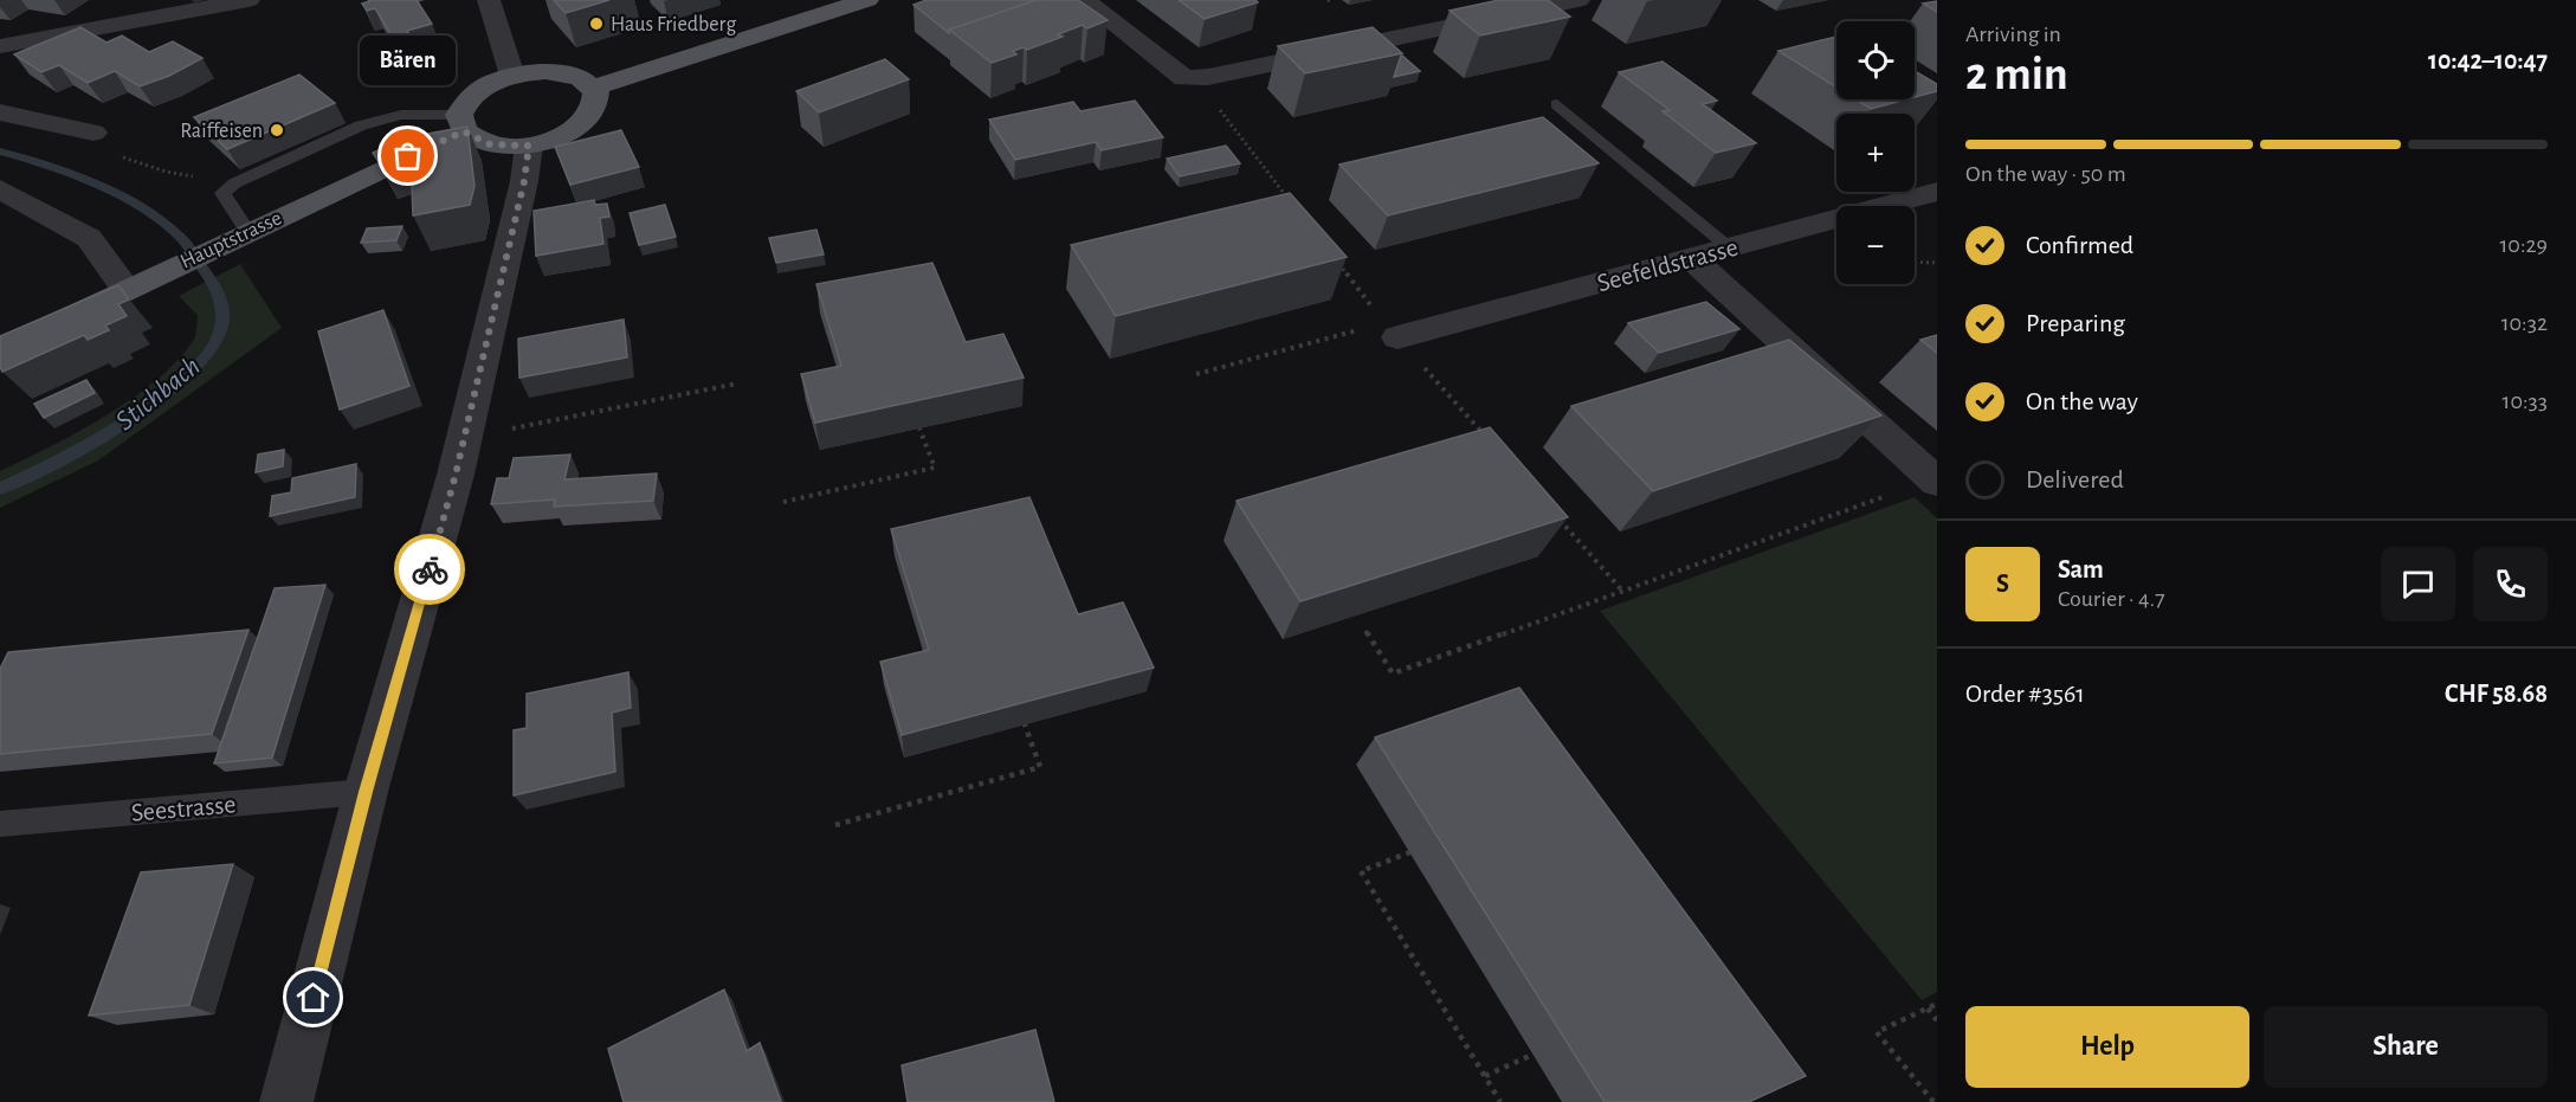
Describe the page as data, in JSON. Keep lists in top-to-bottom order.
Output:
{
  "streets": {
    "main road": ["Hauptstrasse"],
    "street": ["Seefeldstrasse"],
    "lane": ["Seestrasse"]
  },
  "water": ["Stichbach"],
  "places": ["Haus Friedberg", "Raiffeisen", "Bären"],
  "page": {
    "heading": ["2 min", "Arriving in", "10:42–10:47"],
    "panel": [
      "Sam",
      "Courier · 4.7",
      "Order #3561",
      "CHF 58.68"
    ],
    "map_buttons": ["+", "−"],
    "bubble": "Bären",
    "bar": "On the way · 50 m",
    "list": [
      ["Confirmed", "10:29"],
      ["Preparing", "10:32"],
      ["On the way", "10:33"],
      "Delivered"
    ],
    "round": "S",
    "buttons": ["Help", "Share"]
  }
}
